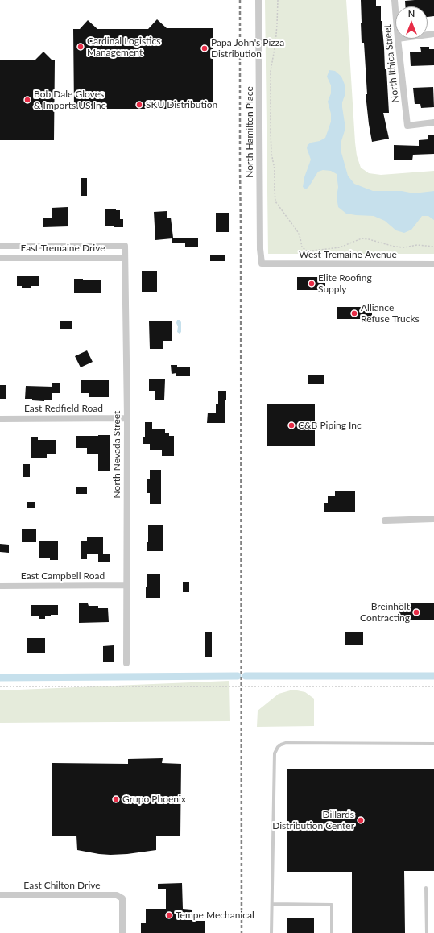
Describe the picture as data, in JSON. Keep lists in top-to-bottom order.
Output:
{
  "streets": {
    "street": [
      "North Ithica Street",
      "North Hamilton Place",
      "East Tremaine Drive",
      "West Tremaine Avenue",
      "East Redfield Road",
      "North Nevada Street",
      "East Campbell Road",
      "East Chilton Drive"
    ]
  },
  "crossings": [
    ["North Hamilton Place", "West Tremaine Avenue"],
    ["East Tremaine Drive", "North Nevada Street"],
    ["East Redfield Road", "North Nevada Street"],
    ["North Nevada Street", "East Campbell Road"]
  ],
  "places": [
    "Cardinal Logistics Management",
    "Papa John's Pizza Distribution",
    "Bob Dale Gloves & Imports US Inc",
    "SKU Distribution",
    "Elite Roofing Supply",
    "Alliance Refuse Trucks",
    "C&B Piping Inc",
    "Breinholt Contracting",
    "Grupo Phoenix",
    "Dillards Distribution Center",
    "Tempe Mechanical"
  ],
  "north": "top"
}
